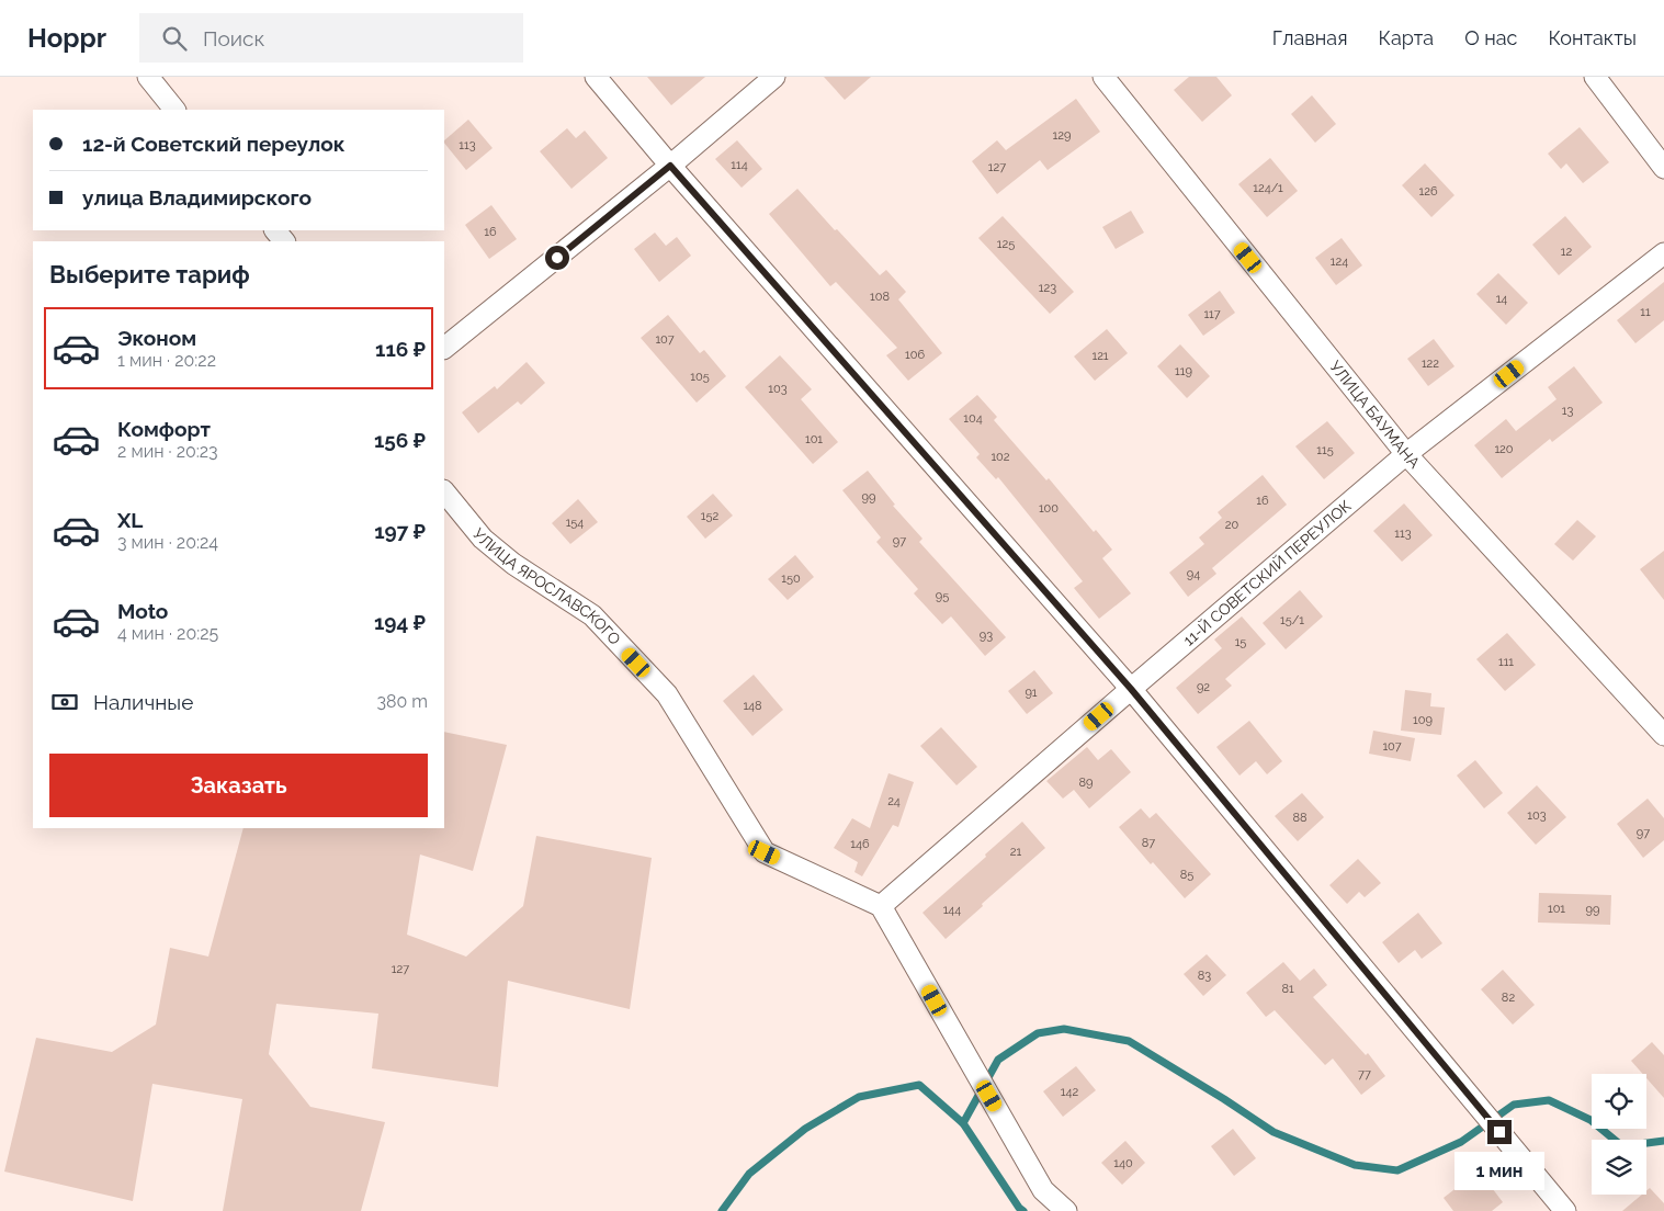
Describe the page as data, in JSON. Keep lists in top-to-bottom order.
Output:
{
  "streets": {
    "street": ["УЛИЦА БАУМАНА", "11-Й СОВЕТСКИЙ ПЕРЕУЛОК", "УЛИЦА ЯРОСЛАВСКОГО"]
  },
  "crossings": [
    ["УЛИЦА БАУМАНА", "11-Й СОВЕТСКИЙ ПЕРЕУЛОК"],
    ["11-Й СОВЕТСКИЙ ПЕРЕУЛОК", "УЛИЦА ЯРОСЛАВСКОГО"]
  ],
  "house_numbers": [
    "129",
    "113",
    "114",
    "127",
    "124/1",
    "126",
    "16",
    "125",
    "12",
    "124",
    "123",
    "108",
    "14",
    "11",
    "117",
    "107",
    "106",
    "121",
    "122",
    "119",
    "105",
    "103",
    "13",
    "104",
    "101",
    "120",
    "115",
    "102",
    "99",
    "16",
    "100",
    "152",
    "154",
    "20",
    "113",
    "97",
    "94",
    "150",
    "95",
    "15/1",
    "93",
    "15",
    "111",
    "92",
    "91",
    "148",
    "109",
    "107",
    "89",
    "24",
    "103",
    "88",
    "97",
    "87",
    "146",
    "21",
    "85",
    "101",
    "144",
    "99",
    "127",
    "83",
    "81",
    "82",
    "77",
    "142",
    "140"
  ],
  "page": {
    "header": "Hoppr",
    "search": "Поиск",
    "nav": [
      "Главная",
      "Карта",
      "О нас",
      "Контакты"
    ],
    "banner": ["12-й Советский переулок", "улица Владимирского"],
    "heading": "Выберите тариф",
    "list": [
      {
        "name": "Эконом",
        "note": "1 мин · 20:22",
        "value": "116 ₽"
      },
      {
        "name": "Комфорт",
        "note": "2 мин · 20:23",
        "value": "156 ₽"
      },
      {
        "name": "XL",
        "note": "3 мин · 20:24",
        "value": "197 ₽"
      },
      {
        "name": "Moto",
        "note": "4 мин · 20:25",
        "value": "194 ₽"
      }
    ],
    "pay": ["Наличные", "380 m"],
    "buttons": "Заказать",
    "bubble": "1 мин"
  }
}
